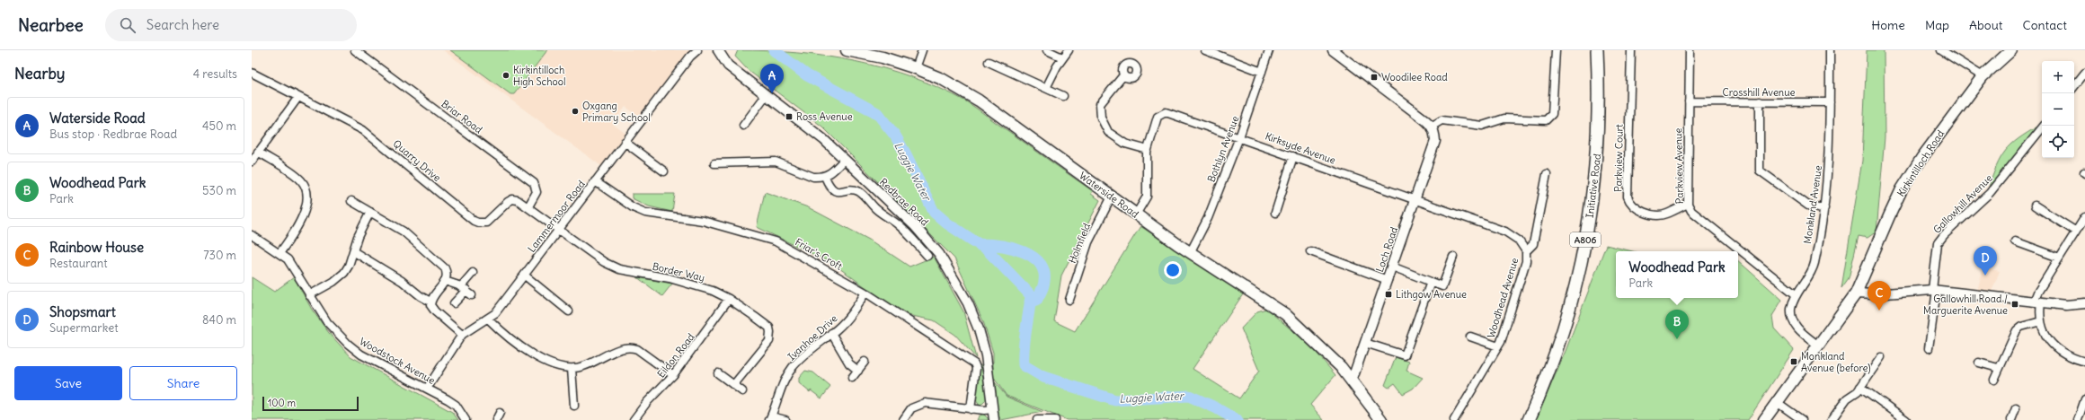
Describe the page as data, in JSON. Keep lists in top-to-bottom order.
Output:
{
  "streets": {
    "main road": [
      "Kirkintilloch Road",
      "Initiative Road",
      "Waterside Road",
      "A806"
    ],
    "street": [
      "Crosshill Avenue",
      "Briar Road",
      "Kirksyde Avenue",
      "Bothlyn Avenue",
      "Parkview Court",
      "Quarry Drive",
      "Parkview Avenue",
      "Redbrae Road",
      "Gallowhill Avenue",
      "Monkland Avenue",
      "Lammermoor Road",
      "Holmfield",
      "Loch Road",
      "Friar's Croft",
      "Border Way",
      "Woodhead Avenue",
      "Ivanhoe Drive",
      "Eildon Road",
      "Woodstock Avenue"
    ]
  },
  "crossings": [
    ["Crosshill Avenue", "Parkview Avenue"],
    ["Crosshill Avenue", "Monkland Avenue"],
    ["Briar Road", "Quarry Drive"],
    ["Kirksyde Avenue", "Bothlyn Avenue"],
    ["Kirksyde Avenue", "Waterside Road"],
    ["Kirksyde Avenue", "Loch Road"],
    ["Kirksyde Avenue", "Woodhead Avenue"],
    ["Bothlyn Avenue", "Waterside Road"],
    ["Parkview Court", "Parkview Avenue"],
    ["Quarry Drive", "Lammermoor Road"],
    ["Quarry Drive", "Border Way"],
    ["Kirkintilloch Road", "Monkland Avenue"],
    ["Parkview Avenue", "Monkland Avenue"],
    ["Waterside Road", "Holmfield"],
    ["Waterside Road", "Loch Road"],
    ["Lammermoor Road", "Friar's Croft"],
    ["Lammermoor Road", "Border Way"],
    ["Lammermoor Road", "Woodstock Avenue"],
    ["Friar's Croft", "Ivanhoe Drive"],
    ["Border Way", "Eildon Road"]
  ],
  "water": ["Luggie Water"],
  "places": {
    "other": ["Kirkintilloch High School", "Oxgang Primary School"],
    "transit": [
      "Woodilee Road",
      "Ross Avenue",
      "Lithgow Avenue",
      "Gallowhill Road / Marguerite Avenue",
      "Monkland Avenue (before)"
    ]
  },
  "scale_bar": "100 m",
  "page": {
    "header": "Nearbee",
    "search": "Search here",
    "nav": [
      "Home",
      "Map",
      "About",
      "Contact"
    ],
    "heading": ["Nearby", "4 results"],
    "map_buttons": ["+", "−"],
    "pins": [
      "A",
      "D",
      "C",
      "B"
    ],
    "list": [
      {
        "mark": "A",
        "name": "Waterside Road",
        "note": "Bus stop · Redbrae Road",
        "value": "450 m"
      },
      {
        "mark": "B",
        "name": "Woodhead Park",
        "note": "Park",
        "value": "530 m"
      },
      {
        "mark": "C",
        "name": "Rainbow House",
        "note": "Restaurant",
        "value": "730 m"
      },
      {
        "mark": "D",
        "name": "Shopsmart",
        "note": "Supermarket",
        "value": "840 m"
      }
    ],
    "popup": ["Woodhead Park", "Park"],
    "buttons": ["Save", "Share"],
    "scale": "100 m"
  }
}
